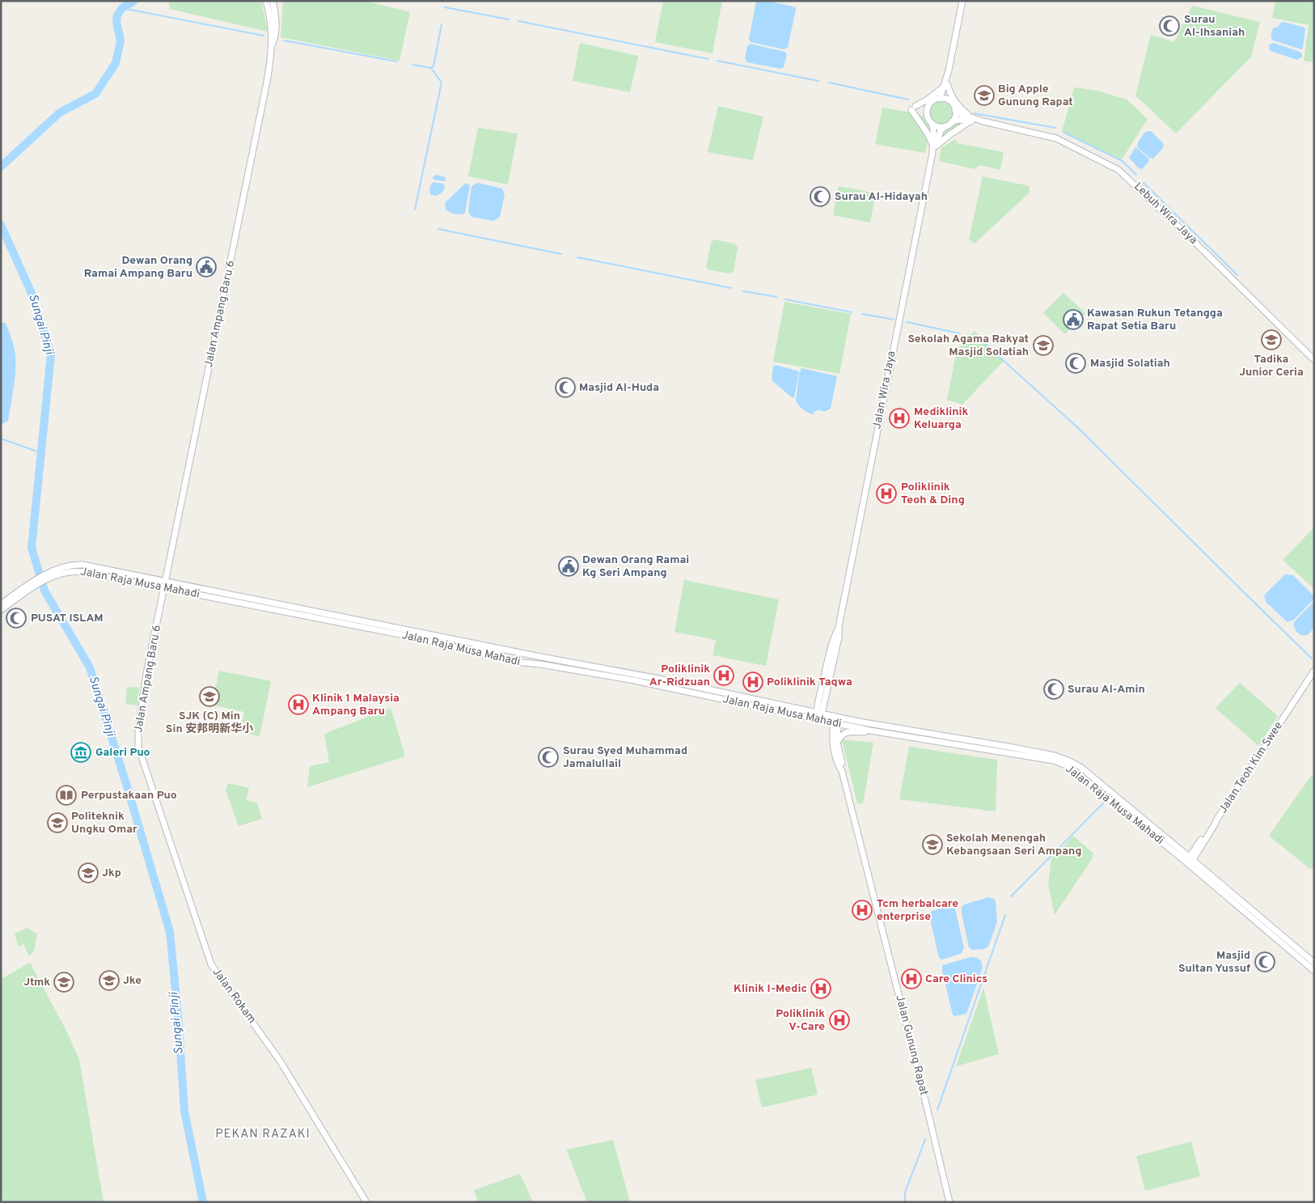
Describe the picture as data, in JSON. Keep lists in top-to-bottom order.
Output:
{
  "streets": {
    "main road": [
      "Lebuh Wira Jaya",
      "Jalan Ampang Baru 6",
      "Jalan Wira Jaya",
      "Jalan Raja Musa Mahadi",
      "Jalan Teoh Kim Swee",
      "Jalan Rokam",
      "Jalan Gunung Rapat"
    ]
  },
  "crossings": [
    ["Lebuh Wira Jaya", "Jalan Wira Jaya"],
    ["Jalan Ampang Baru 6", "Jalan Raja Musa Mahadi"],
    ["Jalan Ampang Baru 6", "Jalan Rokam"],
    ["Jalan Wira Jaya", "Jalan Raja Musa Mahadi"],
    ["Jalan Raja Musa Mahadi", "Jalan Teoh Kim Swee"],
    ["Jalan Raja Musa Mahadi", "Jalan Gunung Rapat"]
  ],
  "districts": ["PEKAN RAZAKI"],
  "water": ["Sungai Pinji"],
  "places": {
    "mosque": [
      "Surau Al-Ihsaniah",
      "Surau Al-Hidayah",
      "Masjid Solatiah",
      "Masjid Al-Huda",
      "PUSAT ISLAM",
      "Surau Al-Amin",
      "Surau Syed Muhammad Jamalullail",
      "Masjid Sultan Yussuf"
    ],
    "school or university": [
      "Big Apple Gunung Rapat",
      "Tadika Junior Ceria",
      "Sekolah Agama Rakyat Masjid Solatiah",
      "SJK (C) Min Sin 安邦明新华小",
      "Politeknik Ungku Omar",
      "Sekolah Menengah Kebangsaan Seri Ampang",
      "Jkp",
      "Jke",
      "Jtmk"
    ],
    "public building": ["Dewan Orang Ramai Ampang Baru", "Kawasan Rukun Tetangga Rapat Setia Baru", "Dewan Orang Ramai Kg Seri Ampang"],
    "hospital": [
      "Mediklinik Keluarga",
      "Poliklinik Teoh & Ding",
      "Poliklinik Ar-Ridzuan",
      "Poliklinik Taqwa",
      "Klinik 1 Malaysia Ampang Baru",
      "Tcm herbalcare enterprise",
      "Care Clinics",
      "Klinik I-Medic",
      "Poliklinik V-Care"
    ],
    "museum": ["Galeri Puo"],
    "library": ["Perpustakaan Puo"]
  }
}
